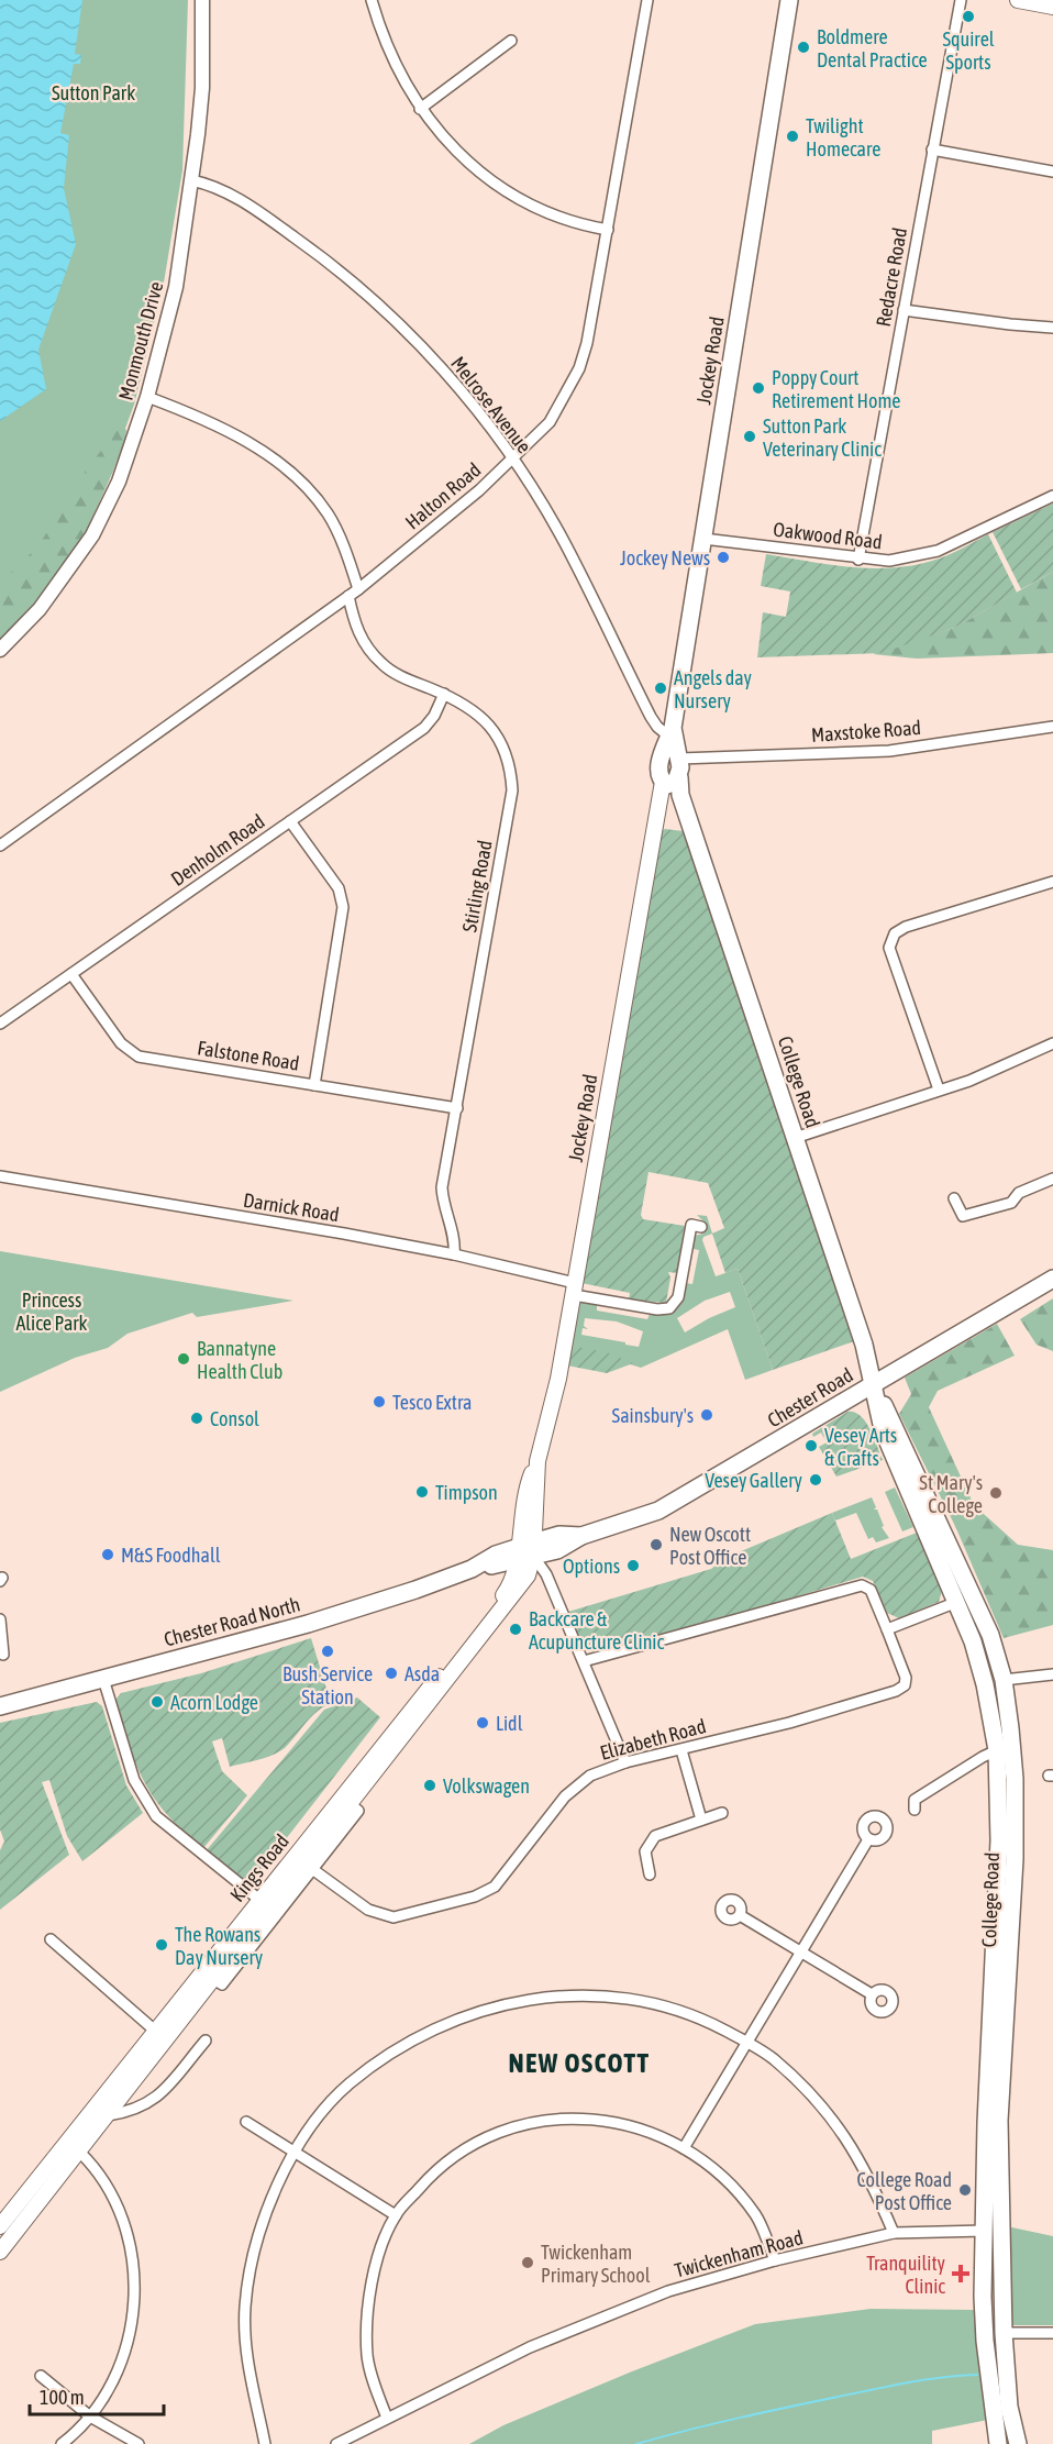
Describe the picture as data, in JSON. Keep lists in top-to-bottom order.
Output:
{
  "streets": {
    "main road": [
      "Jockey Road",
      "College Road",
      "Chester Road",
      "Chester Road North",
      "Kings Road"
    ],
    "street": [
      "Redacre Road",
      "Monmouth Drive",
      "Melrose Avenue",
      "Halton Road",
      "Oakwood Road",
      "Maxstoke Road",
      "Denholm Road",
      "Stirling Road",
      "Falstone Road",
      "Darnick Road",
      "Elizabeth Road",
      "Twickenham Road"
    ]
  },
  "crossings": [
    ["Redacre Road", "Oakwood Road"],
    ["Monmouth Drive", "Melrose Avenue"],
    ["Jockey Road", "Melrose Avenue"],
    ["Jockey Road", "Oakwood Road"],
    ["Jockey Road", "Maxstoke Road"],
    ["Jockey Road", "College Road"],
    ["Jockey Road", "Darnick Road"],
    ["Jockey Road", "Chester Road"],
    ["Jockey Road", "Chester Road North"],
    ["Jockey Road", "Kings Road"],
    ["Melrose Avenue", "Halton Road"],
    ["Halton Road", "Stirling Road"],
    ["Maxstoke Road", "College Road"],
    ["Denholm Road", "Stirling Road"],
    ["Denholm Road", "Falstone Road"],
    ["Stirling Road", "Falstone Road"],
    ["Stirling Road", "Darnick Road"],
    ["College Road", "Chester Road"],
    ["College Road", "Twickenham Road"],
    ["Chester Road", "Chester Road North"],
    ["Chester Road", "Kings Road"],
    ["Chester Road North", "Kings Road"],
    ["Elizabeth Road", "Kings Road"]
  ],
  "districts": ["NEW OSCOTT"],
  "parks": ["Sutton Park", "Princess Alice Park"],
  "places": {
    "other": [
      "Squirel Sports",
      "Boldmere Dental Practice",
      "Twilight Homecare",
      "Poppy Court Retirement Home",
      "Sutton Park Veterinary Clinic",
      "Jockey News",
      "Angels day Nursery",
      "Bannatyne Health Club",
      "Tesco Extra",
      "Sainsbury's",
      "Consol",
      "Vesey Arts & Crafts",
      "Vesey Gallery",
      "Timpson",
      "St Mary's College",
      "New Oscott Post Office",
      "M&S Foodhall",
      "Options",
      "Backcare & Acupuncture Clinic",
      "Bush Service Station",
      "Asda",
      "Acorn Lodge",
      "Lidl",
      "Volkswagen",
      "The Rowans Day Nursery",
      "College Road Post Office",
      "Twickenham Primary School"
    ],
    "health": ["Tranquility Clinic"]
  },
  "scale_bar": "100 m"
}
